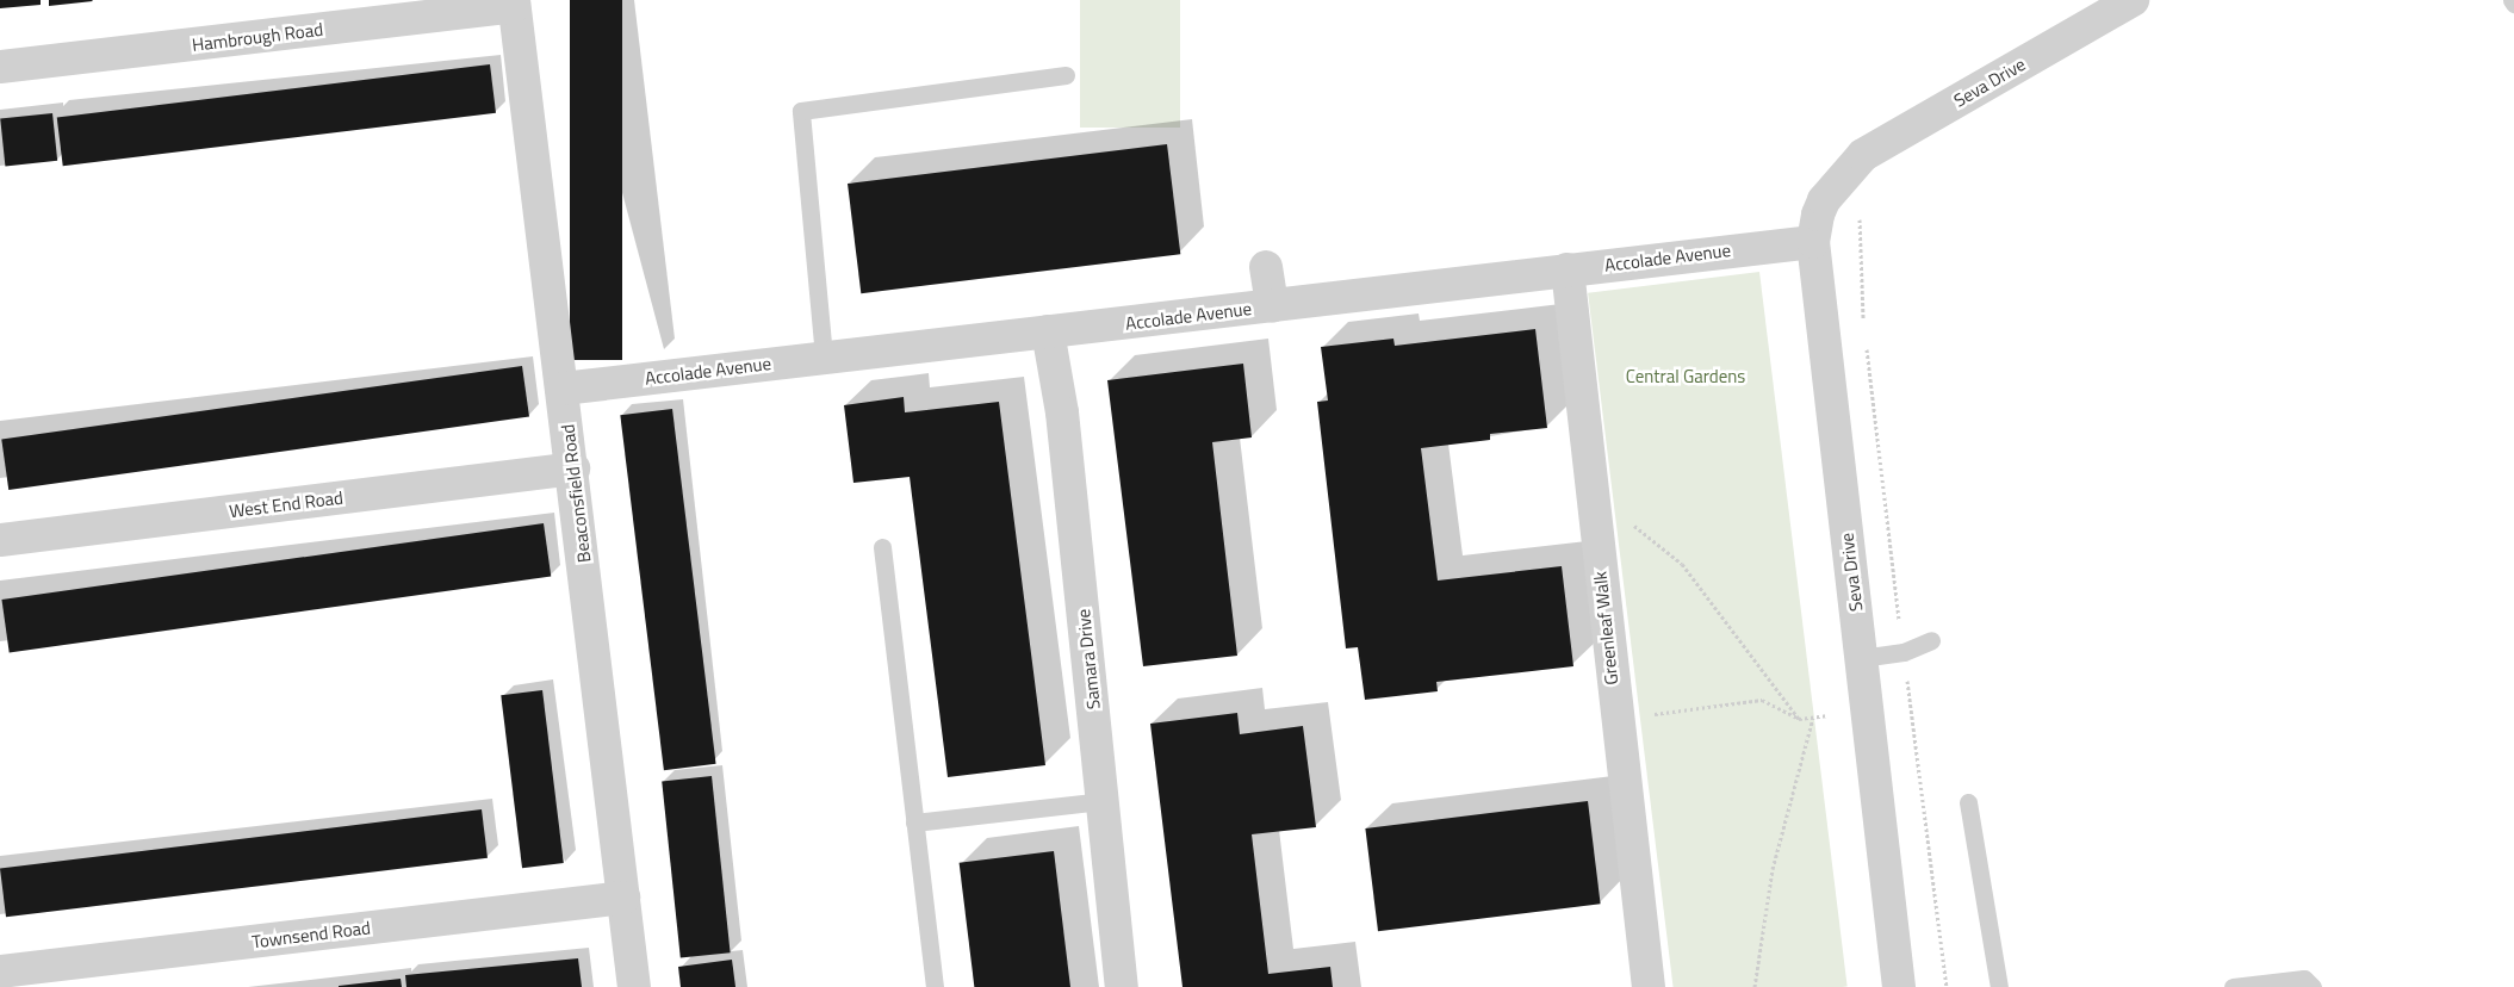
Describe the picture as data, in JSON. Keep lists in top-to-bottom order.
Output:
{
  "streets": {
    "street": [
      "Hambrough Road",
      "Seva Drive",
      "Accolade Avenue",
      "Beaconsfield Road",
      "West End Road",
      "Greenleaf Walk",
      "Samara Drive",
      "Townsend Road"
    ]
  },
  "crossings": [
    ["Hambrough Road", "Beaconsfield Road"],
    ["Seva Drive", "Accolade Avenue"],
    ["Accolade Avenue", "Beaconsfield Road"],
    ["Accolade Avenue", "Greenleaf Walk"],
    ["Accolade Avenue", "Samara Drive"],
    ["Beaconsfield Road", "West End Road"],
    ["Beaconsfield Road", "Townsend Road"]
  ],
  "parks": ["Central Gardens"]
}
